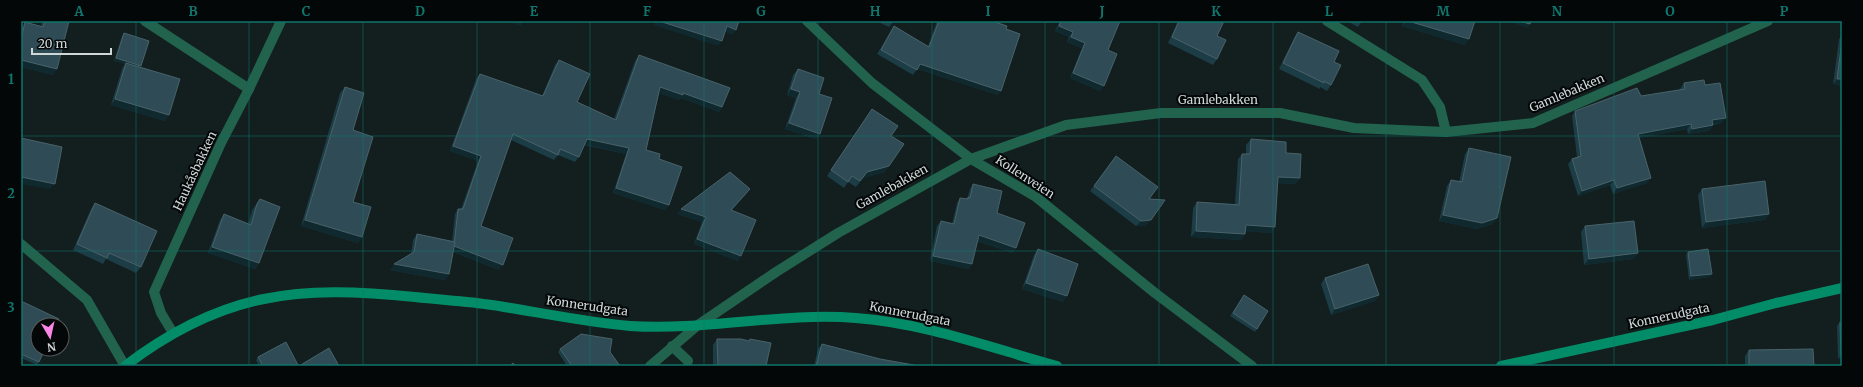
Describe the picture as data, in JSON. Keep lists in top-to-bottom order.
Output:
{
  "streets": {
    "main road": ["Konnerudgata"],
    "street": ["Gamlebakken", "Haukåsbakken", "Kollenveien"]
  },
  "crossings": [
    ["Gamlebakken", "Kollenveien"],
    ["Gamlebakken", "Konnerudgata"],
    ["Haukåsbakken", "Konnerudgata"]
  ],
  "scale_bar": "20 m",
  "north": "bottom",
  "grid": {
    "columns": [
      "A",
      "B",
      "C",
      "D",
      "E",
      "F",
      "G",
      "H",
      "I",
      "J",
      "K",
      "L",
      "M",
      "N",
      "O",
      "P"
    ],
    "rows": ["1", "2", "3"]
  }
}
